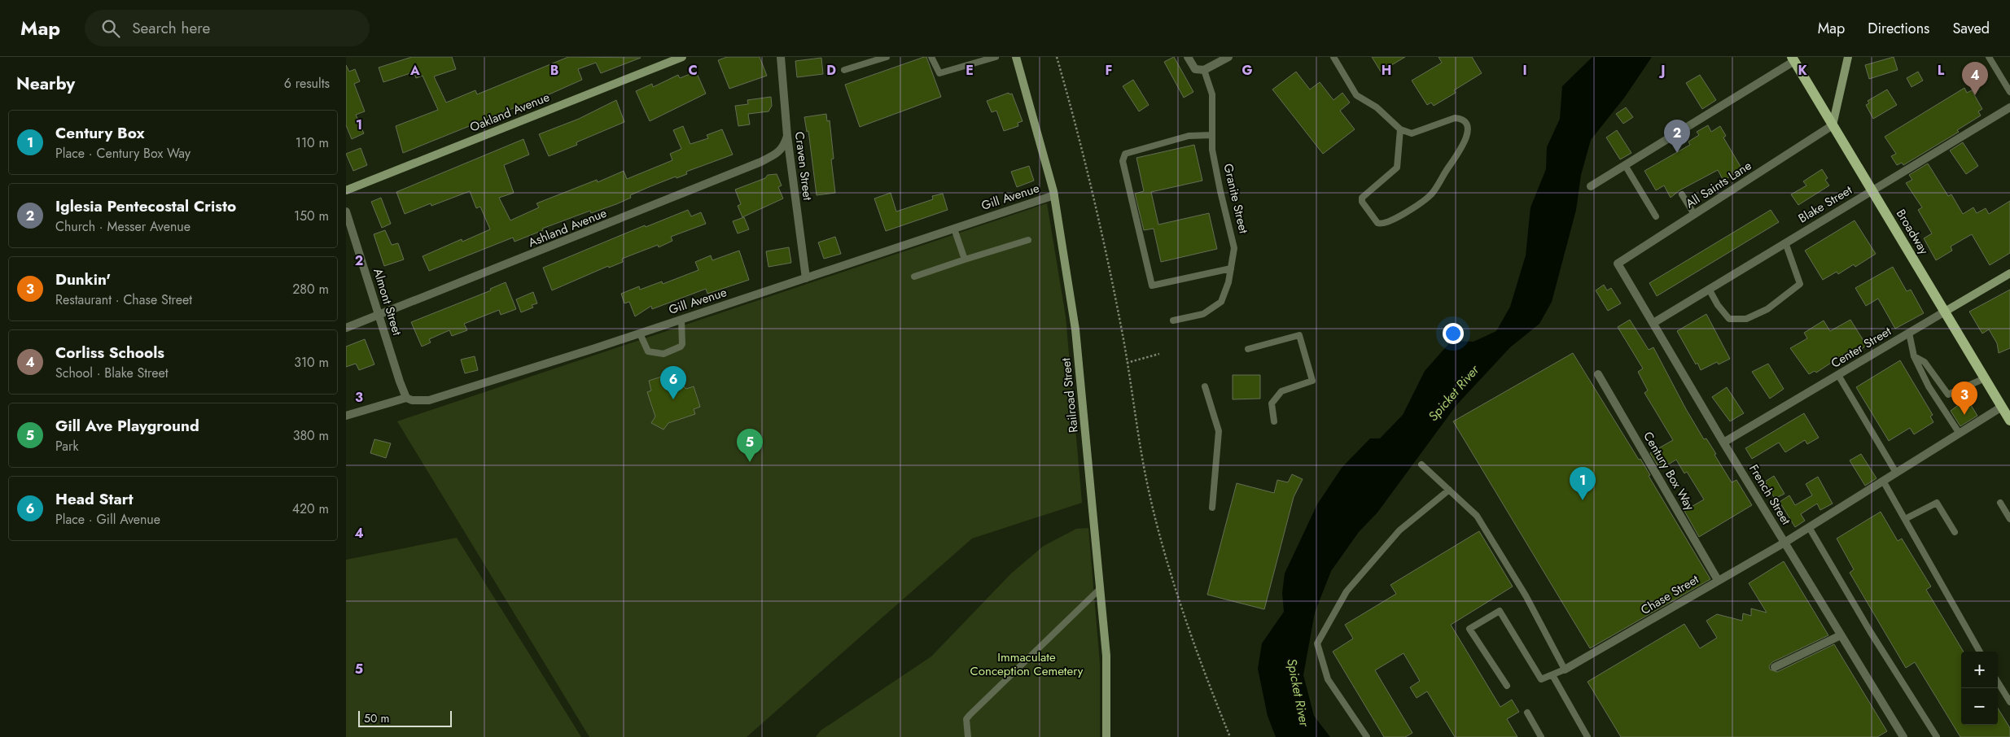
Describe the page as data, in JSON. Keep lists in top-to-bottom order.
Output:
{
  "streets": {
    "main road": [
      "Oakland Avenue",
      "Broadway",
      "Center Street",
      "Railroad Street"
    ],
    "street": [
      "Craven Street",
      "All Saints Lane",
      "Gill Avenue",
      "Blake Street",
      "Ashland Avenue",
      "Almont Street",
      "Century Box Way",
      "French Street",
      "Chase Street"
    ],
    "lane": ["Granite Street"]
  },
  "crossings": [
    ["Craven Street", "Gill Avenue"],
    ["Craven Street", "Ashland Avenue"],
    ["All Saints Lane", "Broadway"],
    ["All Saints Lane", "French Street"],
    ["Gill Avenue", "Almont Street"],
    ["Gill Avenue", "Railroad Street"],
    ["Blake Street", "Broadway"],
    ["Blake Street", "French Street"],
    ["Ashland Avenue", "Almont Street"],
    ["Broadway", "Center Street"],
    ["Broadway", "Chase Street"],
    ["Center Street", "French Street"],
    ["Century Box Way", "Chase Street"],
    ["French Street", "Chase Street"]
  ],
  "water": ["Spicket River"],
  "parks": ["Immaculate Conception Cemetery"],
  "scale_bar": "50 m",
  "page": {
    "header": "Map",
    "search": "Search here",
    "nav": ["Map", "Directions", "Saved"],
    "heading": ["Nearby", "6 results"],
    "pins": [
      "4",
      "2",
      "6",
      "3",
      "5",
      "1"
    ],
    "list": [
      {
        "mark": "1",
        "name": "Century Box",
        "note": "Place · Century Box Way",
        "value": "110 m"
      },
      {
        "mark": "2",
        "name": "Iglesia Pentecostal Cristo",
        "note": "Church · Messer Avenue",
        "value": "150 m"
      },
      {
        "mark": "3",
        "name": "Dunkin'",
        "note": "Restaurant · Chase Street",
        "value": "280 m"
      },
      {
        "mark": "4",
        "name": "Corliss Schools",
        "note": "School · Blake Street",
        "value": "310 m"
      },
      {
        "mark": "5",
        "name": "Gill Ave Playground",
        "note": "Park",
        "value": "380 m"
      },
      {
        "mark": "6",
        "name": "Head Start",
        "note": "Place · Gill Avenue",
        "value": "420 m"
      }
    ],
    "map_buttons": ["+", "−"],
    "scale": "50 m"
  },
  "grid": {
    "columns": [
      "A",
      "B",
      "C",
      "D",
      "E",
      "F",
      "G",
      "H",
      "I",
      "J",
      "K",
      "L"
    ],
    "rows": [
      "1",
      "2",
      "3",
      "4",
      "5"
    ]
  }
}
